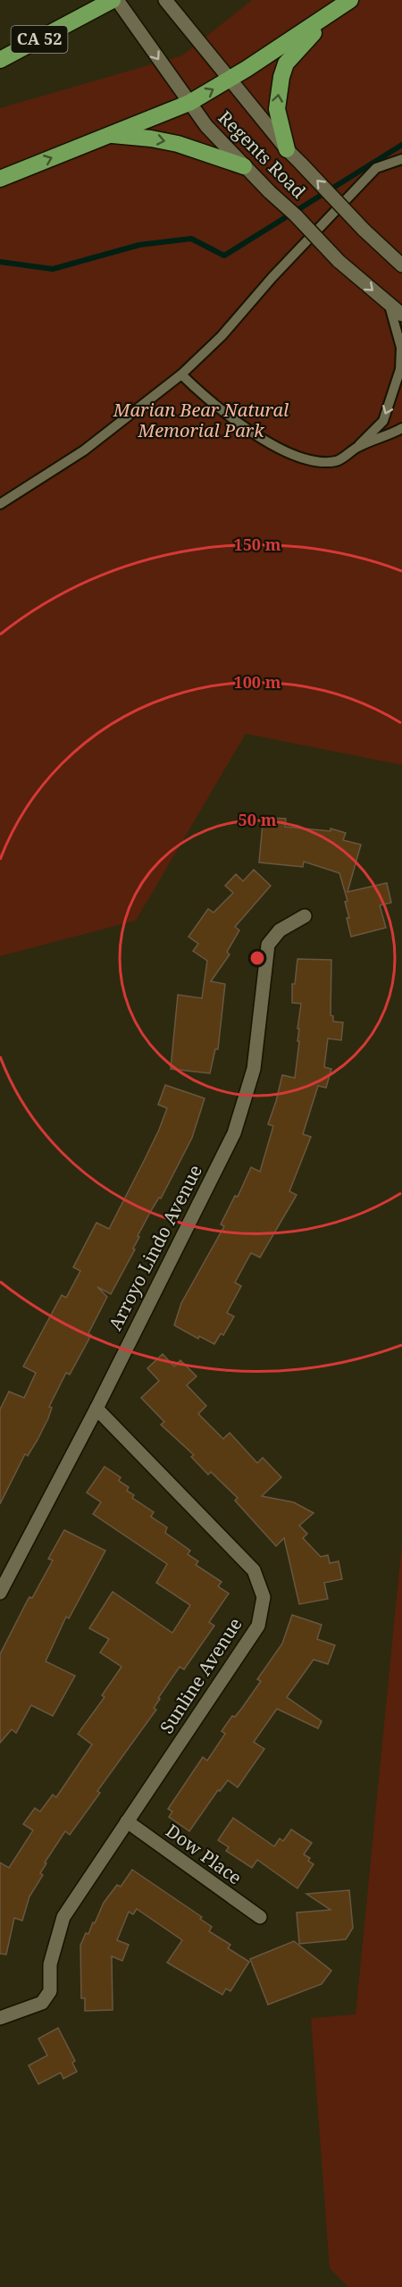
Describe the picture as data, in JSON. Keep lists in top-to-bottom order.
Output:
{
  "streets": {
    "highway": ["CA 52"],
    "street": [
      "Regents Road",
      "Arroyo Lindo Avenue",
      "Sunline Avenue",
      "Dow Place"
    ]
  },
  "crossings": [
    ["Arroyo Lindo Avenue", "Sunline Avenue"],
    ["Sunline Avenue", "Dow Place"]
  ],
  "parks": ["Marian Bear Natural Memorial Park"],
  "rings": ["150 m", "100 m", "50 m"]
}
